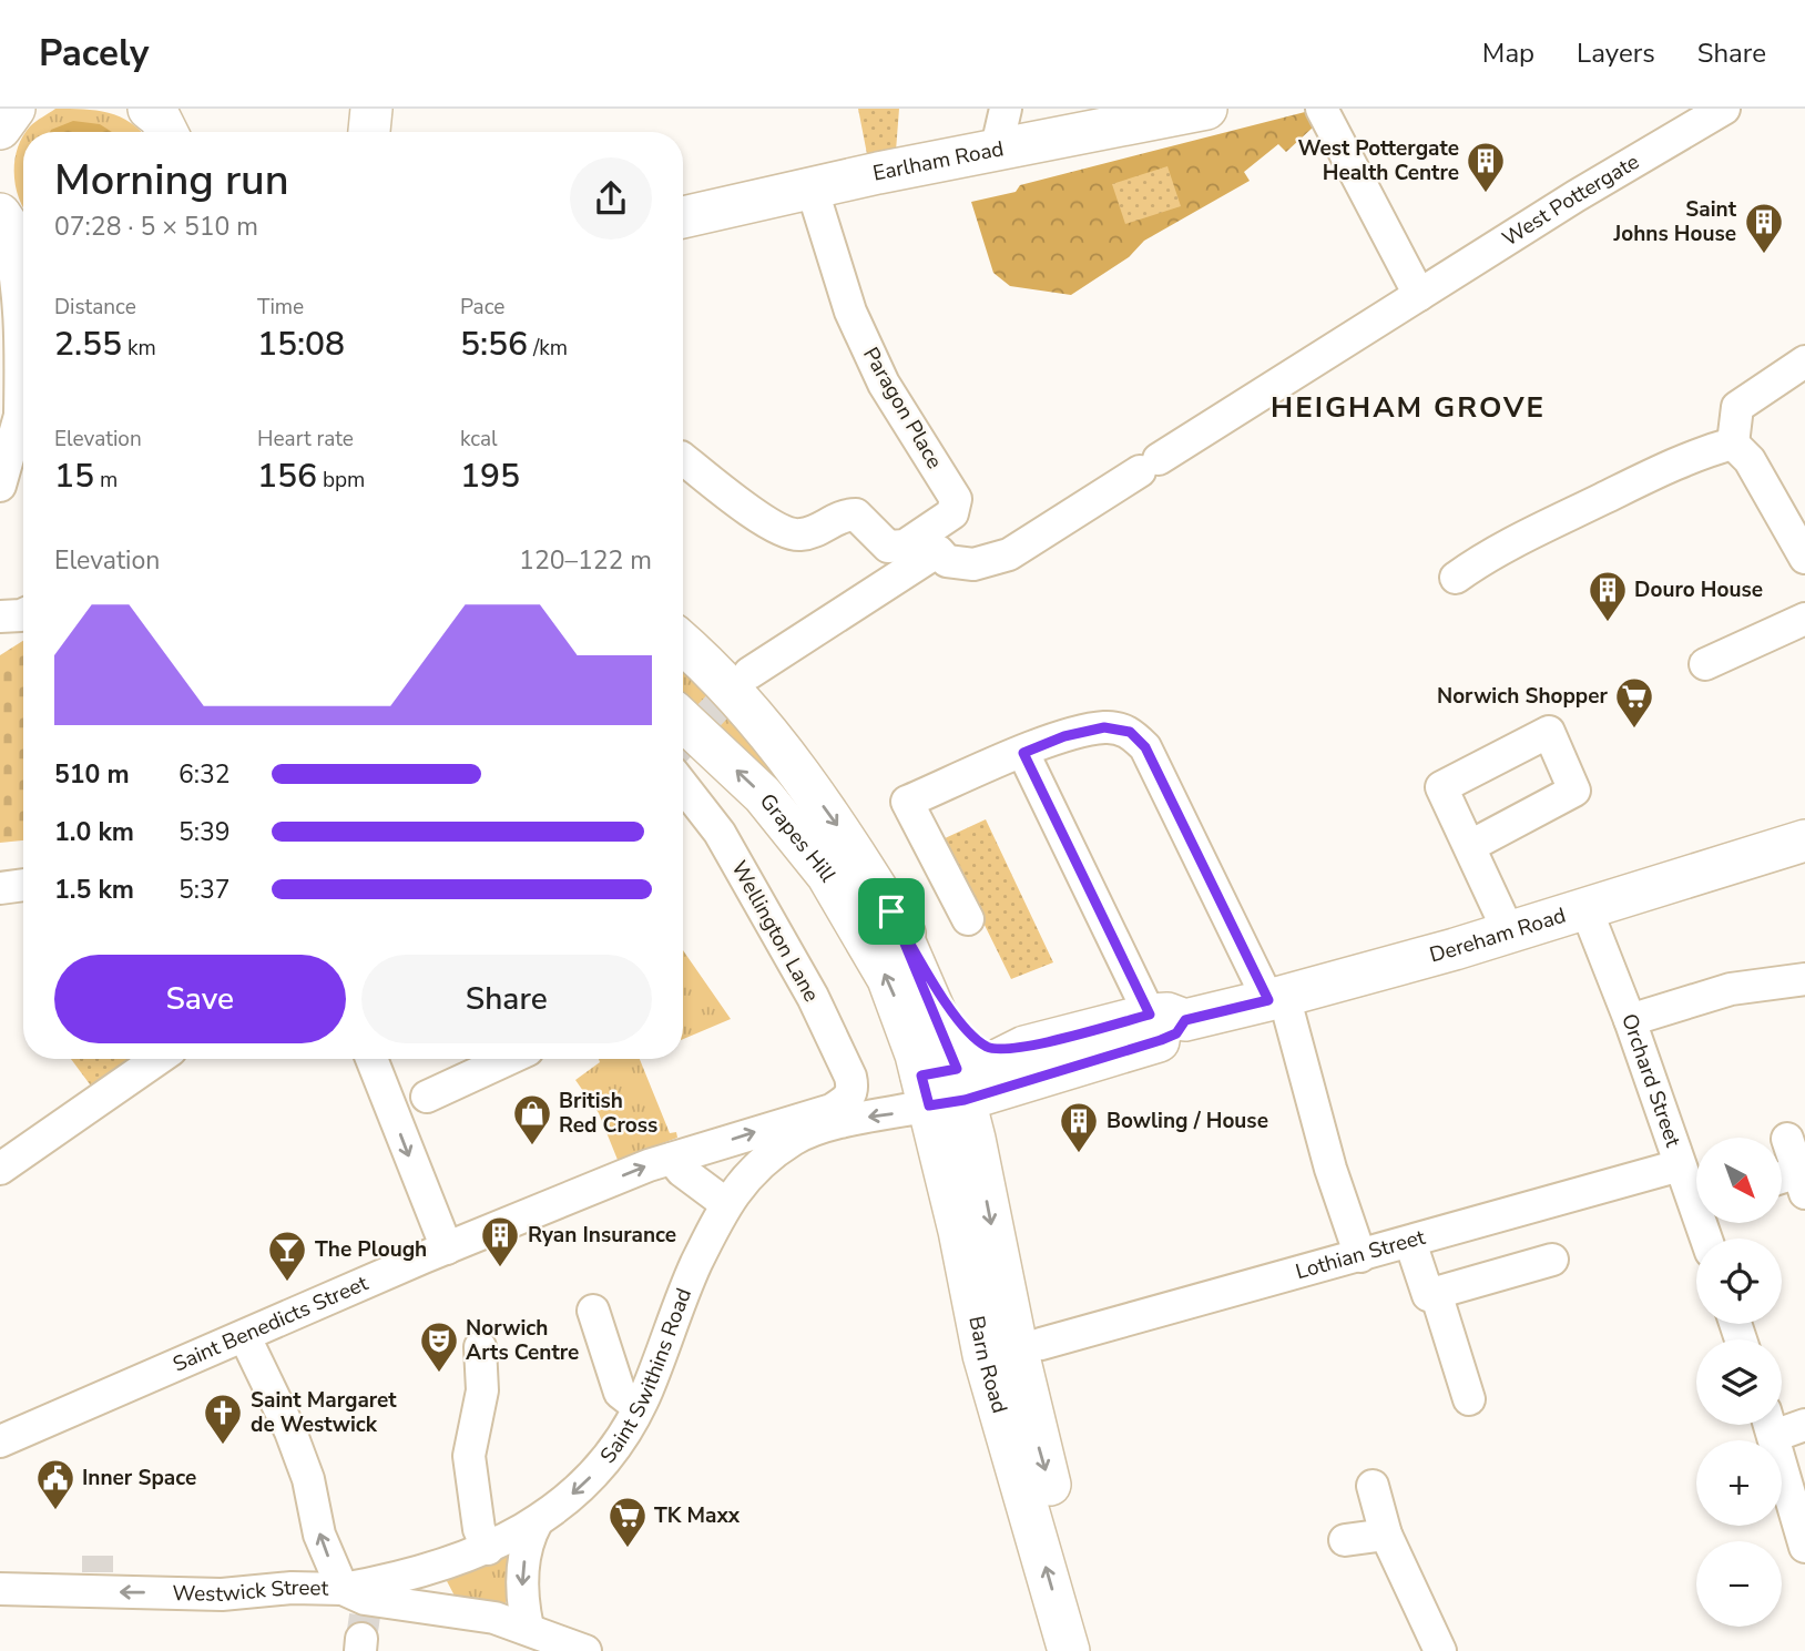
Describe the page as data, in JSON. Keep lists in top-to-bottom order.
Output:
{
  "streets": {
    "main road": [
      "Earlham Road",
      "Grapes Hill",
      "Dereham Road",
      "Barn Road"
    ],
    "street": [
      "West Pottergate",
      "Paragon Place",
      "Wellington Lane",
      "Orchard Street",
      "Lothian Street",
      "Saint Benedicts Street",
      "Saint Swithins Road",
      "Westwick Street"
    ]
  },
  "crossings": [
    ["Earlham Road", "Paragon Place"],
    ["Grapes Hill", "Dereham Road"],
    ["Grapes Hill", "Barn Road"],
    ["Wellington Lane", "Saint Benedicts Street"],
    ["Dereham Road", "Orchard Street"],
    ["Dereham Road", "Barn Road"],
    ["Orchard Street", "Lothian Street"],
    ["Saint Swithins Road", "Westwick Street"]
  ],
  "one_way": ["Westwick Street"],
  "districts": ["HEIGHAM GROVE"],
  "places": {
    "building": [
      "West Pottergate Health Centre",
      "Saint Johns House",
      "Douro House",
      "Bowling / House",
      "Ryan Insurance"
    ],
    "supermarket": ["Norwich Shopper", "TK Maxx"],
    "shop": ["British Red Cross"],
    "bar": ["The Plough"],
    "theatre": ["Norwich Arts Centre"],
    "church": ["Saint Margaret de Westwick"],
    "public building": ["Inner Space"]
  },
  "north": "bottom right",
  "page": {
    "header": "Pacely",
    "nav": ["Map", "Layers", "Share"],
    "heading": ["Morning run", "07:28 · 5 × 510 m"],
    "stats": [
      ["Distance", "2.55 km"],
      ["Time", "15:08"],
      ["Pace", "5:56 /km"],
      ["Elevation", "15 m"],
      ["Heart rate", "156 bpm"],
      ["kcal", "195"]
    ],
    "chart": ["Elevation", "120–122 m"],
    "list": [
      {
        "name": "510 m",
        "note": "6:32"
      },
      {
        "name": "1.0 km",
        "note": "5:39"
      },
      {
        "name": "1.5 km",
        "note": "5:37"
      }
    ],
    "buttons": ["Save", "Share"],
    "map_buttons": ["+", "−"]
  }
}
